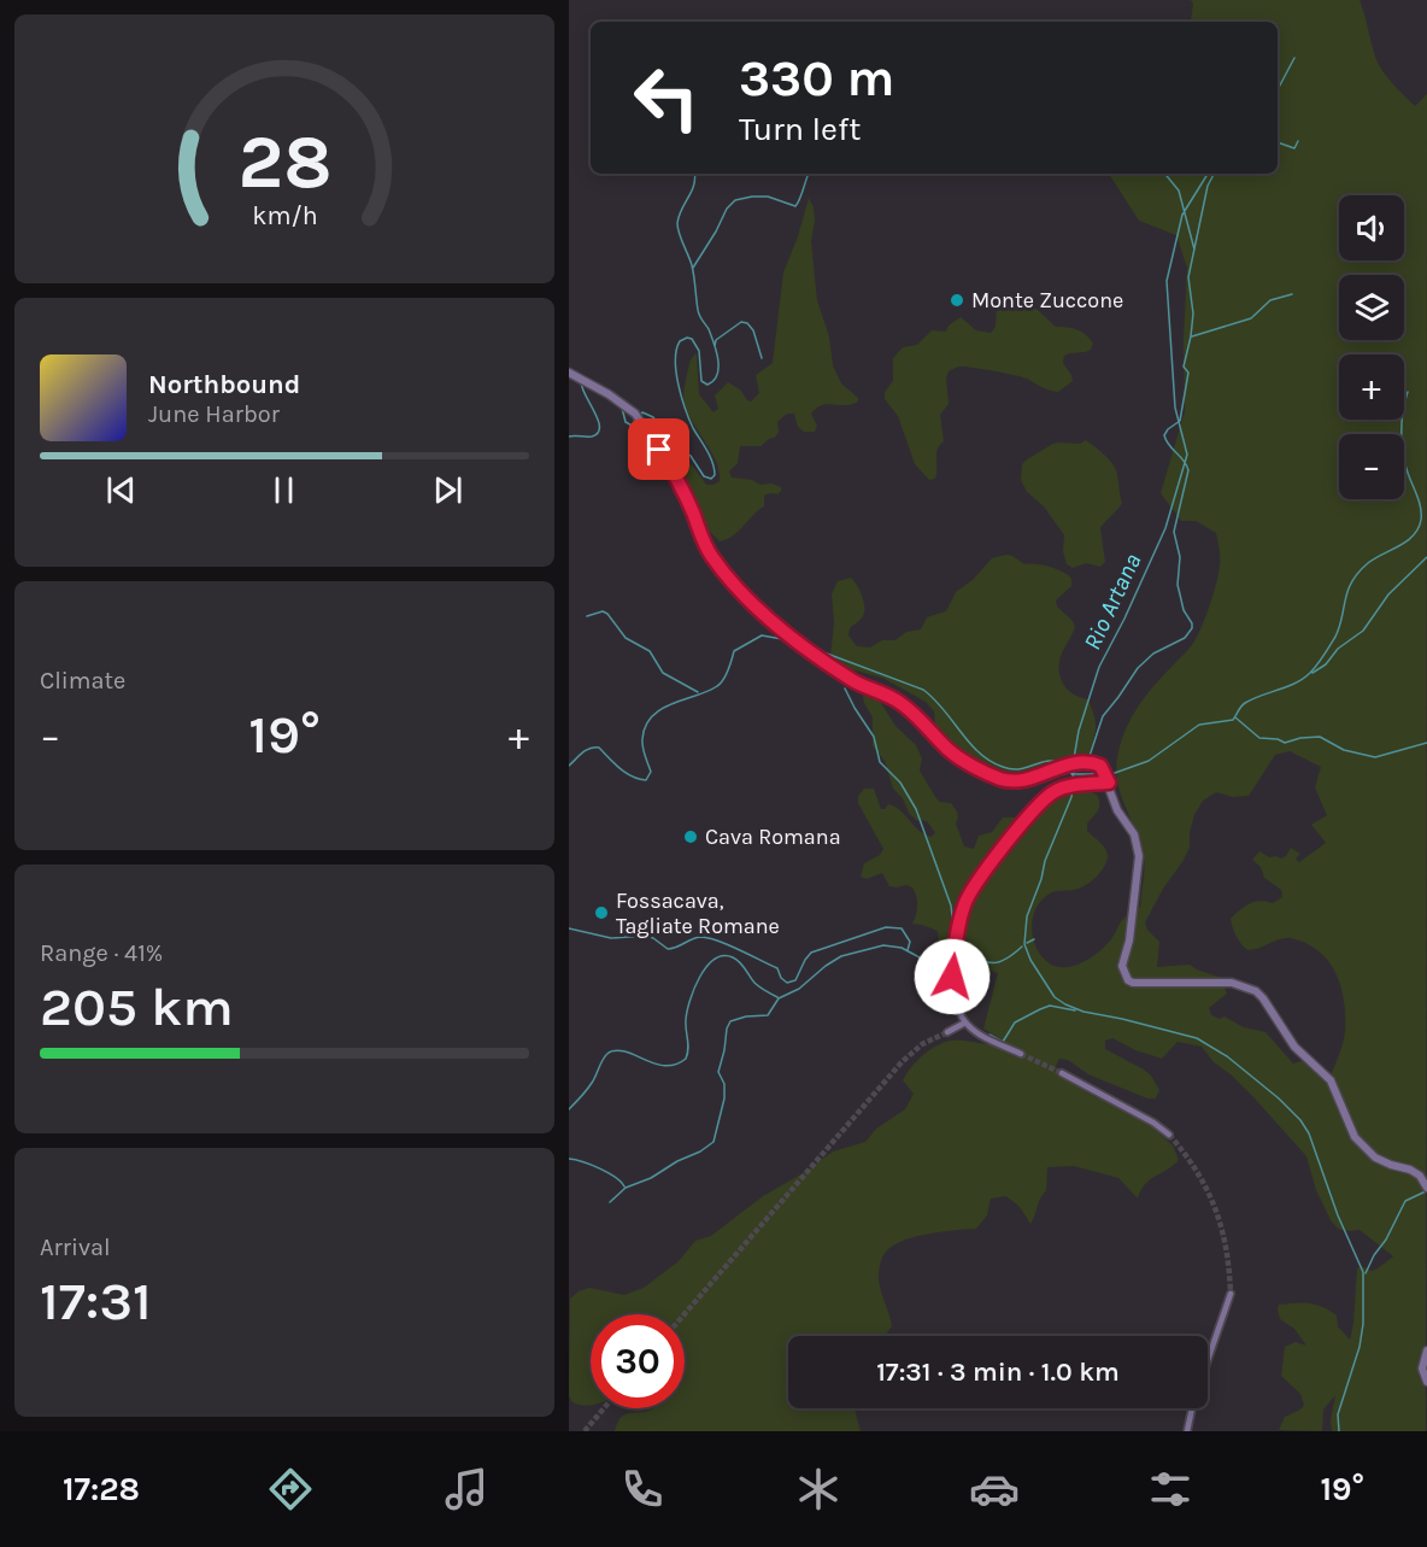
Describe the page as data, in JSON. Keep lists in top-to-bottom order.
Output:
{
  "water": ["Rio Artana"],
  "places": ["Monte Zuccone", "Cava Romana", "Fossacava, Tagliate Romane"],
  "page": {
    "turn": ["330 m", "Turn left"],
    "map_buttons": ["+", "−"],
    "song": ["Northbound", "June Harbor"],
    "tile": [
      "Climate",
      ["Range · 41%", "205 km"],
      ["Arrival", "17:31"]
    ],
    "heat": ["−", "19°", "+"],
    "limit": "30",
    "trip": "17:31 · 3 min · 1.0 km",
    "tabs": ["17:28", "19°"],
    "gauge": ["28", "km/h"]
  }
}
